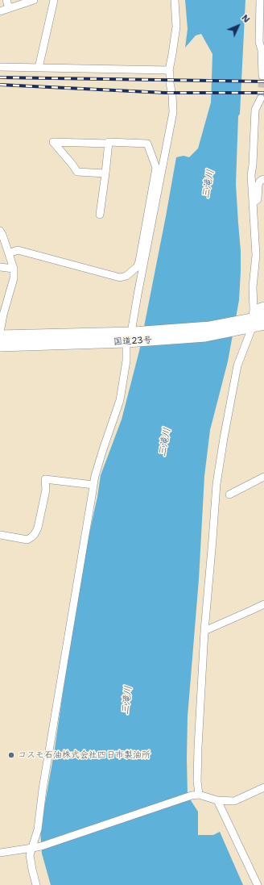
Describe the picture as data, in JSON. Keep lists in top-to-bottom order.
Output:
{
  "streets": {
    "highway": ["国道23号"]
  },
  "water": ["三滝川"],
  "places": ["コスモ石油株式会社四日市製油所"],
  "north": "top right"
}
